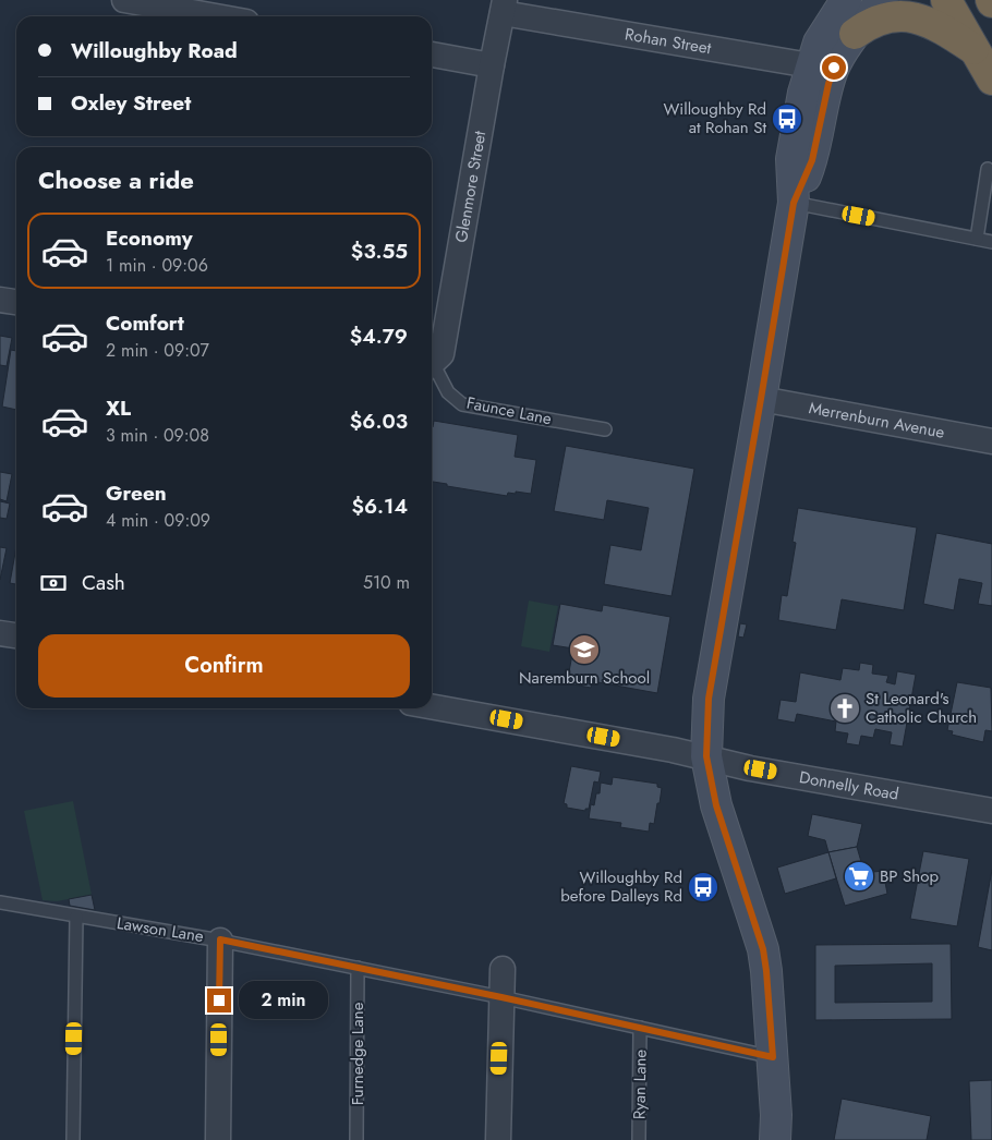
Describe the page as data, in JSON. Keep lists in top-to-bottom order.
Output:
{
  "streets": {
    "street": [
      "Rohan Street",
      "Glenmore Street",
      "Merrenburn Avenue",
      "Donnelly Road"
    ],
    "lane": [
      "Faunce Lane",
      "Lawson Lane",
      "Furnedge Lane",
      "Ryan Lane"
    ]
  },
  "crossings": [
    ["Rohan Street", "Glenmore Street"],
    ["Lawson Lane", "Furnedge Lane"],
    ["Lawson Lane", "Ryan Lane"]
  ],
  "places": {
    "bus stop": ["Willoughby Rd at Rohan St", "Willoughby Rd before Dalleys Rd"],
    "school or university": ["Naremburn School"],
    "church": ["St Leonard's Catholic Church"],
    "supermarket": ["BP Shop"]
  },
  "page": {
    "banner": ["Willoughby Road", "Oxley Street"],
    "heading": "Choose a ride",
    "list": [
      {
        "name": "Economy",
        "note": "1 min · 09:06",
        "value": "$3.55"
      },
      {
        "name": "Comfort",
        "note": "2 min · 09:07",
        "value": "$4.79"
      },
      {
        "name": "XL",
        "note": "3 min · 09:08",
        "value": "$6.03"
      },
      {
        "name": "Green",
        "note": "4 min · 09:09",
        "value": "$6.14"
      }
    ],
    "pay": ["Cash", "510 m"],
    "buttons": "Confirm",
    "bubble": "2 min"
  }
}
